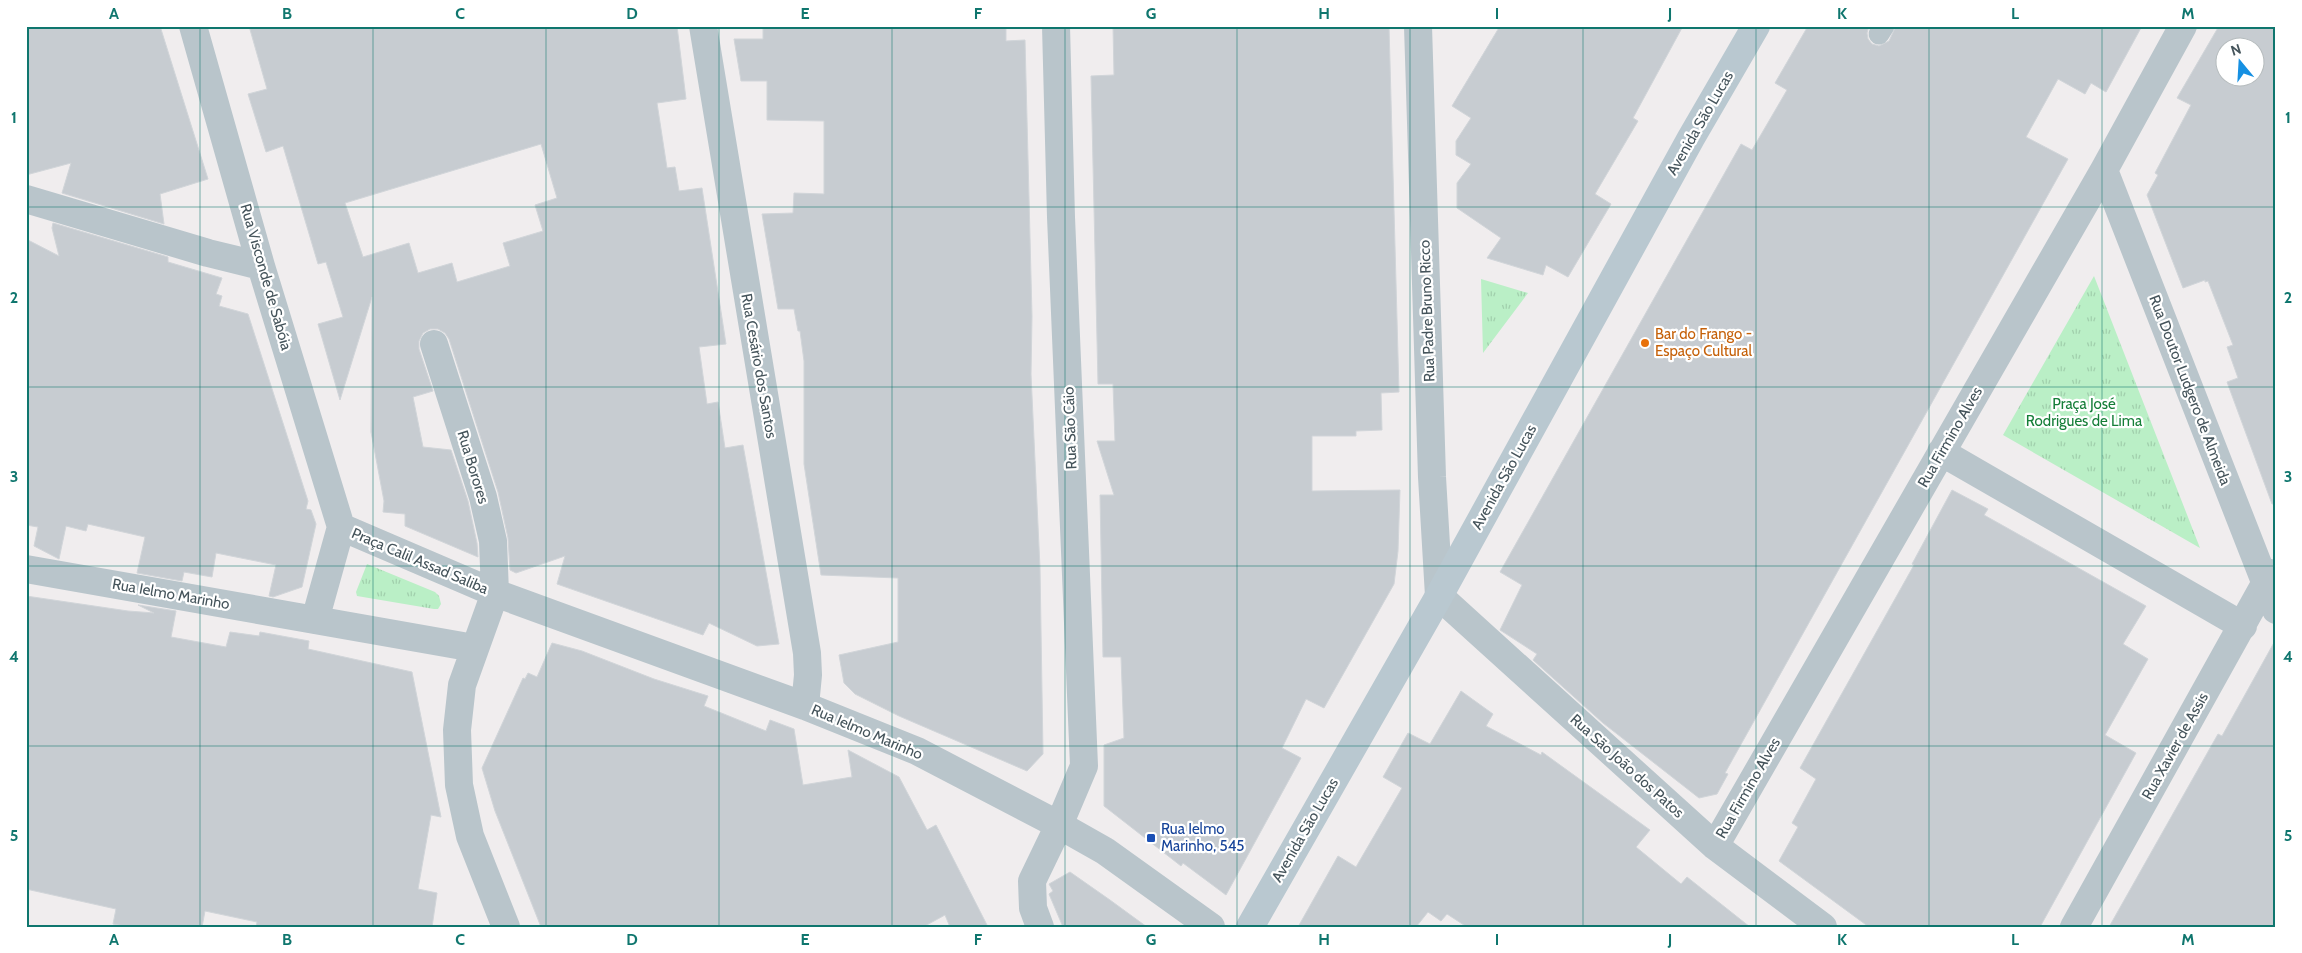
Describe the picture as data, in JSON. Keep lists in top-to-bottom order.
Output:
{
  "streets": {
    "street": [
      "Avenida São Lucas",
      "Rua Visconde de Sabóia",
      "Rua Padre Bruno Ricco",
      "Rua Cesário dos Santos",
      "Rua Doutor Ludgero de Almeida",
      "Rua São Cáio",
      "Rua Firmino Alves",
      "Rua Borores",
      "Praça Calil Assad Saliba",
      "Rua Ielmo Marinho",
      "Rua Xavier de Assis",
      "Rua São João dos Patos"
    ]
  },
  "crossings": [
    ["Avenida São Lucas", "Rua Padre Bruno Ricco"],
    ["Avenida São Lucas", "Rua São João dos Patos"],
    ["Rua Visconde de Sabóia", "Praça Calil Assad Saliba"],
    ["Rua Padre Bruno Ricco", "Rua São João dos Patos"],
    ["Rua Cesário dos Santos", "Rua Ielmo Marinho"],
    ["Rua Doutor Ludgero de Almeida", "Rua Firmino Alves"],
    ["Rua Doutor Ludgero de Almeida", "Rua Xavier de Assis"],
    ["Rua São Cáio", "Rua Ielmo Marinho"],
    ["Rua Firmino Alves", "Rua São João dos Patos"],
    ["Rua Borores", "Praça Calil Assad Saliba"],
    ["Rua Borores", "Rua Ielmo Marinho"],
    ["Praça Calil Assad Saliba", "Rua Ielmo Marinho"]
  ],
  "parks": ["Praça José Rodrigues de Lima"],
  "places": {
    "other": ["Bar do Frango - Espaço Cultural"],
    "transit": ["Rua Ielmo Marinho, 545"]
  },
  "north": "top",
  "grid": {
    "columns": [
      "A",
      "B",
      "C",
      "D",
      "E",
      "F",
      "G",
      "H",
      "I",
      "J",
      "K",
      "L",
      "M"
    ],
    "rows": [
      "1",
      "2",
      "3",
      "4",
      "5"
    ]
  }
}
